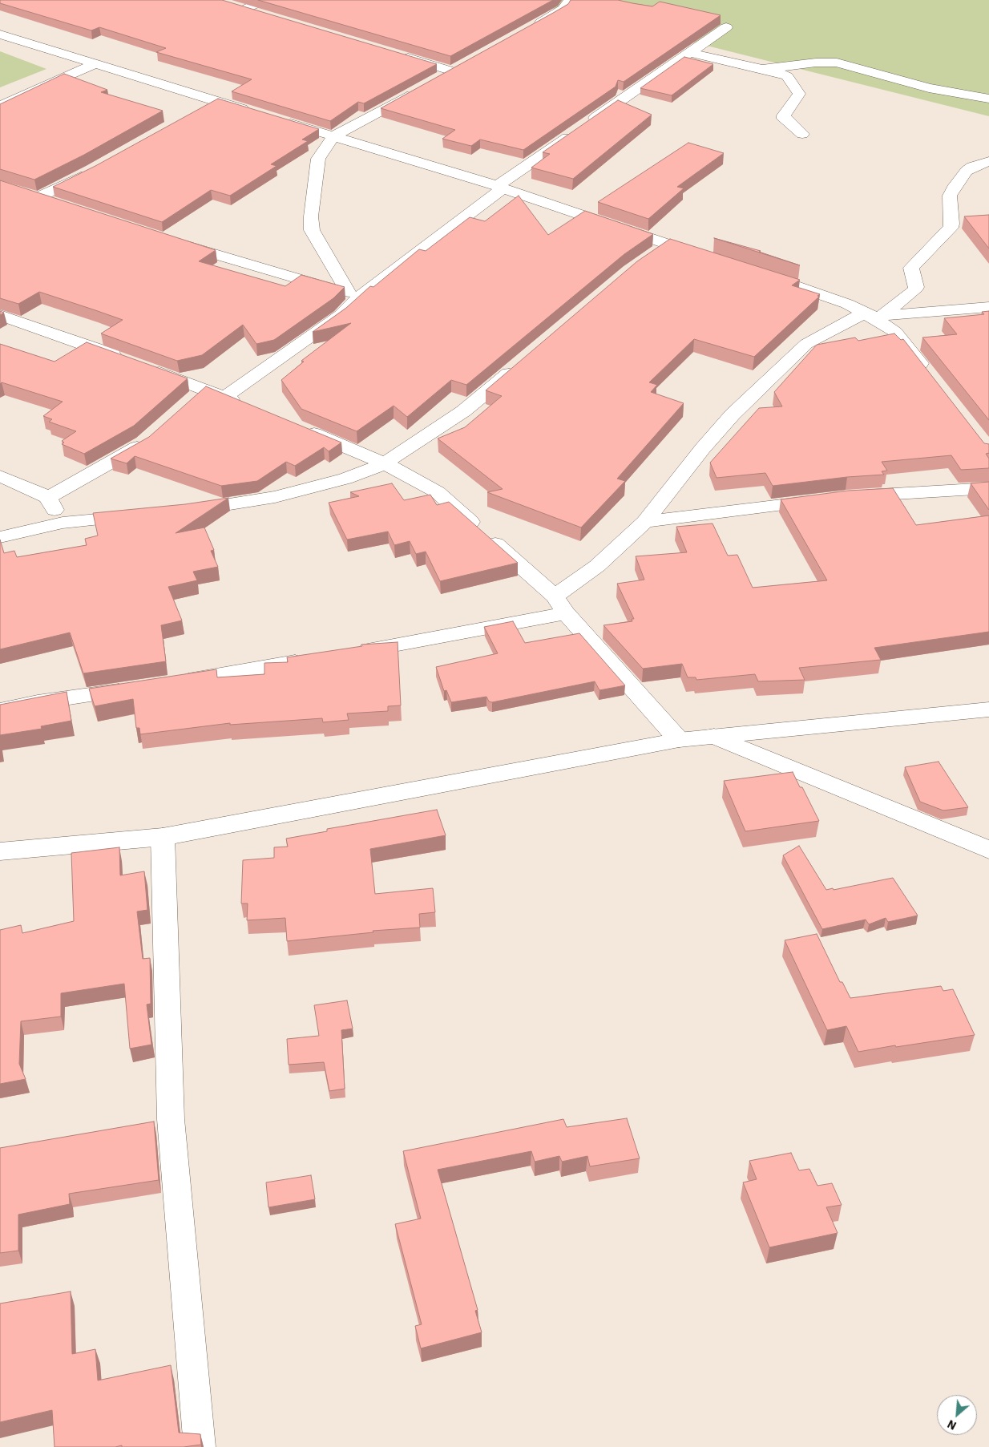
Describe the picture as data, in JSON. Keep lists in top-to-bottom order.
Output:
{
  "north": "bottom left"
}
